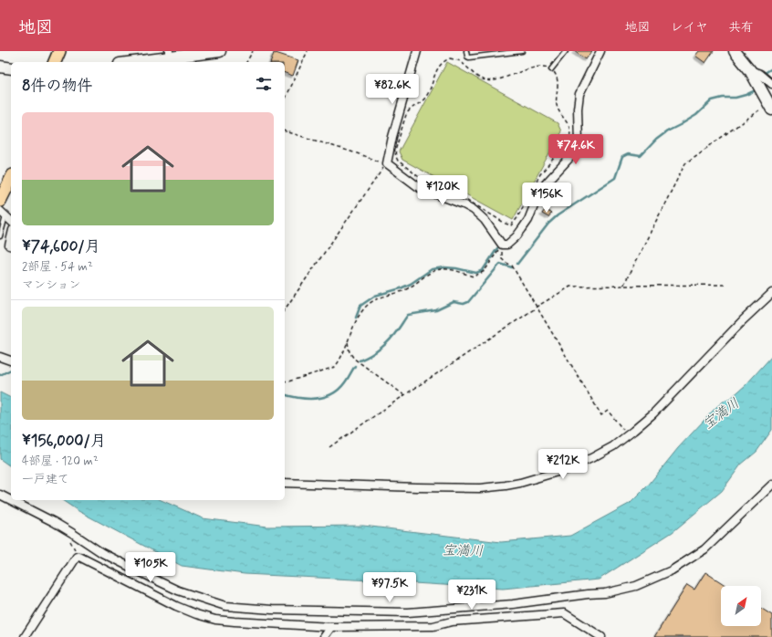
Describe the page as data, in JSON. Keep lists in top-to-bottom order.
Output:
{
  "water": ["宝満川"],
  "north": "top right",
  "page": {
    "header": "地図",
    "nav": ["地図", "レイヤ", "共有"],
    "heading": "8件の物件",
    "price": [
      "¥82.6K",
      "¥74.6K",
      "¥120K",
      "¥156K",
      "¥212K",
      "¥105K",
      "¥97.5K",
      "¥231K"
    ],
    "list": [
      {
        "name": "¥74,600/月",
        "note": "2部屋 · 54 m² · マンション"
      },
      {
        "name": "¥156,000/月",
        "note": "4部屋 · 120 m² · 一戸建て"
      }
    ]
  }
}
